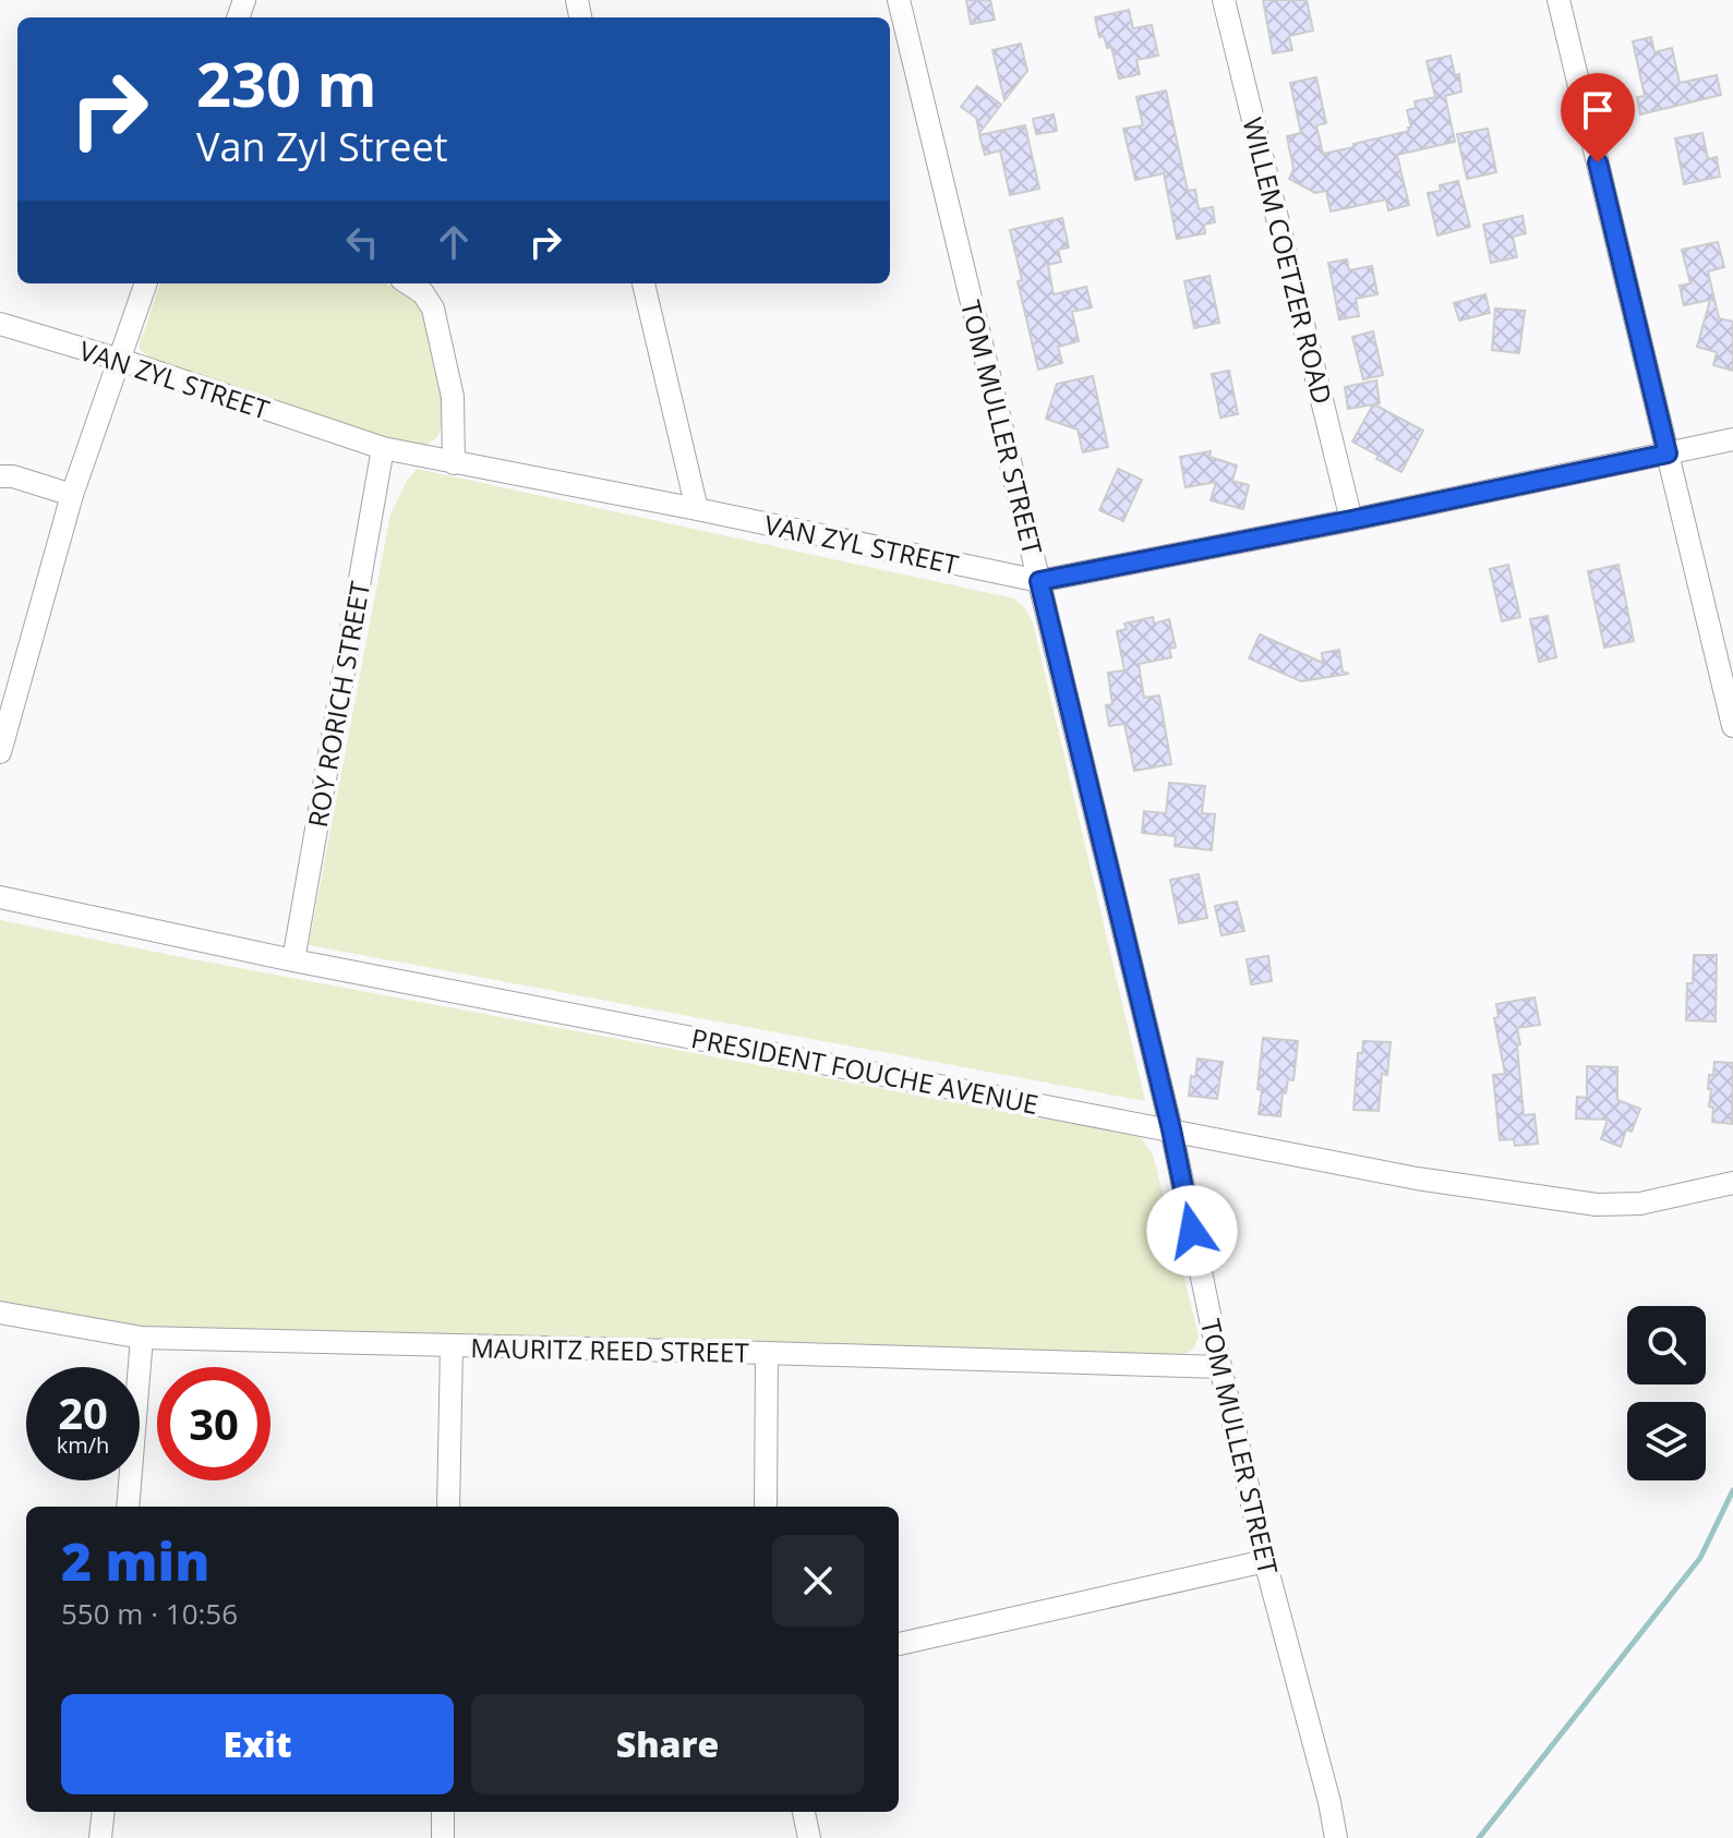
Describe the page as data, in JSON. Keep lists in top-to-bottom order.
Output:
{
  "streets": {
    "street": [
      "WILLEM COETZER ROAD",
      "VAN ZYL STREET",
      "TOM MULLER STREET",
      "ROY RORICH STREET",
      "PRESIDENT FOUCHE AVENUE",
      "MAURITZ REED STREET"
    ]
  },
  "crossings": [
    ["WILLEM COETZER ROAD", "VAN ZYL STREET"],
    ["VAN ZYL STREET", "TOM MULLER STREET"],
    ["VAN ZYL STREET", "ROY RORICH STREET"],
    ["TOM MULLER STREET", "PRESIDENT FOUCHE AVENUE"],
    ["TOM MULLER STREET", "MAURITZ REED STREET"],
    ["ROY RORICH STREET", "PRESIDENT FOUCHE AVENUE"]
  ],
  "page": {
    "turn": ["230 m", "Van Zyl Street"],
    "speed": "20 km/h",
    "limit": "30",
    "heading": ["2 min", "550 m · 10:56"],
    "buttons": ["Exit", "Share"]
  }
}
